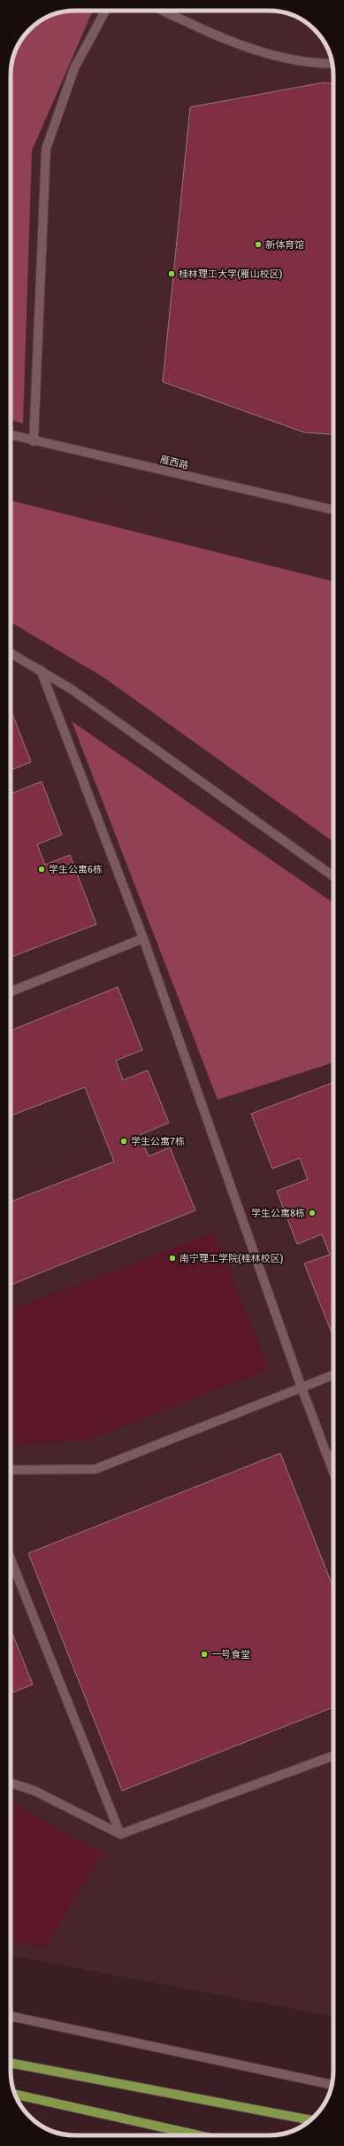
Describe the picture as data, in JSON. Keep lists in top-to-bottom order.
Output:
{
  "streets": {
    "street": ["雁西路"]
  },
  "places": [
    "新体育馆",
    "桂林理工大学(雁山校区)",
    "学生公寓6栋",
    "学生公寓7栋",
    "学生公寓8栋",
    "南宁理工学院(桂林校区)",
    "一号食堂"
  ]
}
